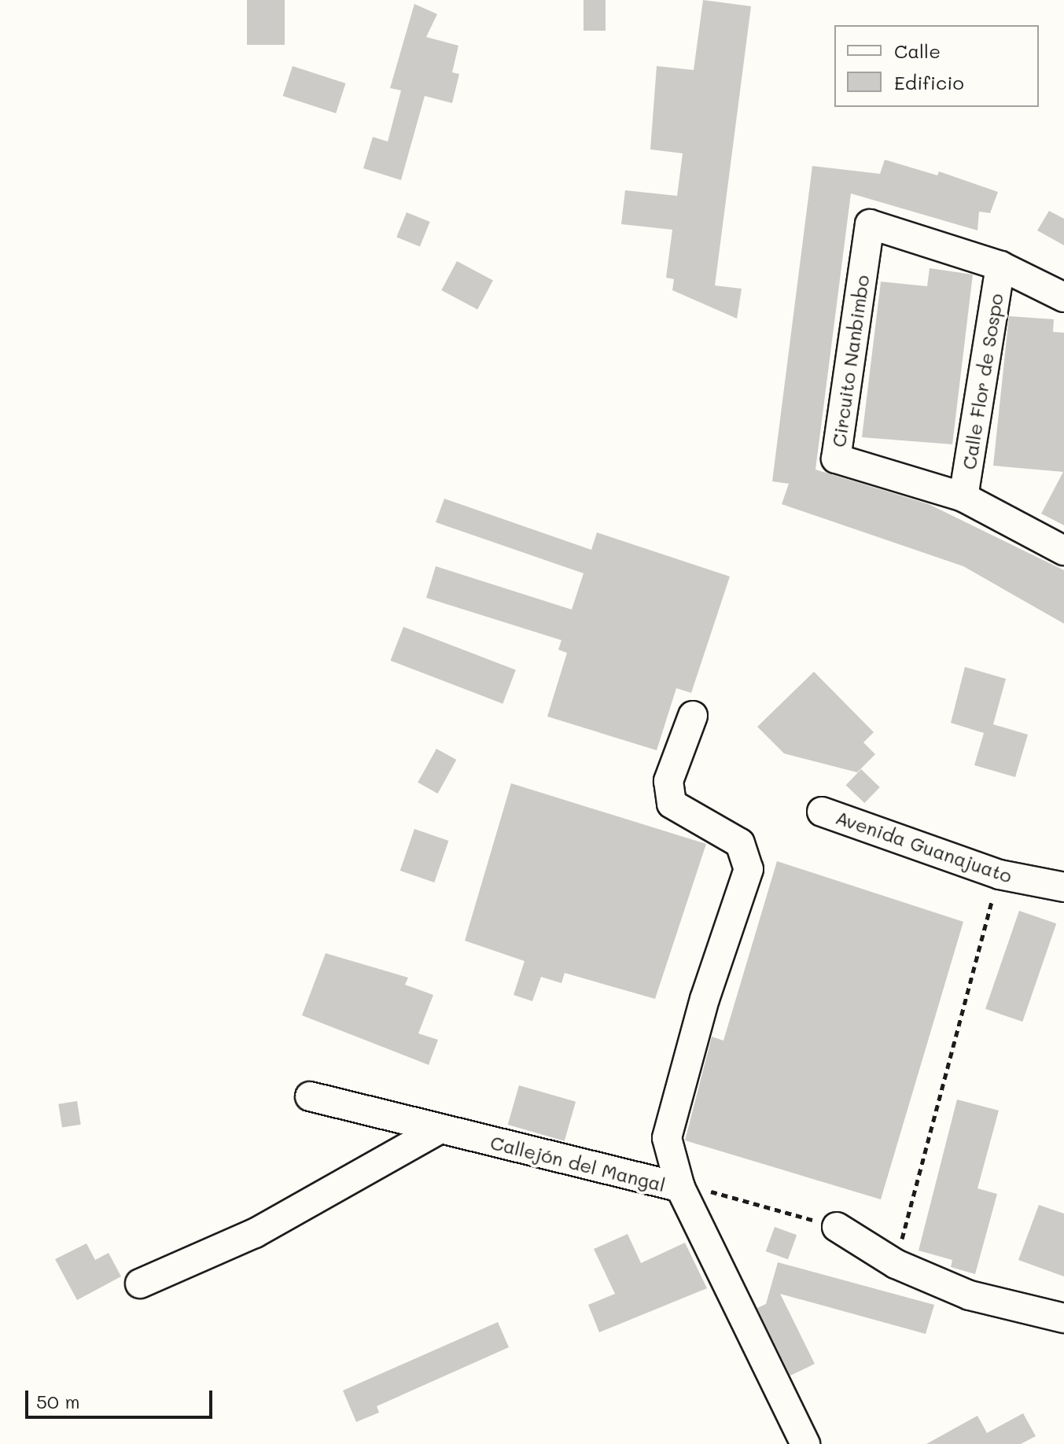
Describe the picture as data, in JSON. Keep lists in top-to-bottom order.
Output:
{
  "streets": {
    "street": [
      "Circuito Nanbimbo",
      "Calle Flor de Sospo",
      "Avenida Guanajuato",
      "Callejón del Mangal"
    ]
  },
  "crossings": [
    ["Circuito Nanbimbo", "Calle Flor de Sospo"]
  ],
  "legend": ["Calle", "Edificio"],
  "scale_bar": "50 m"
}
